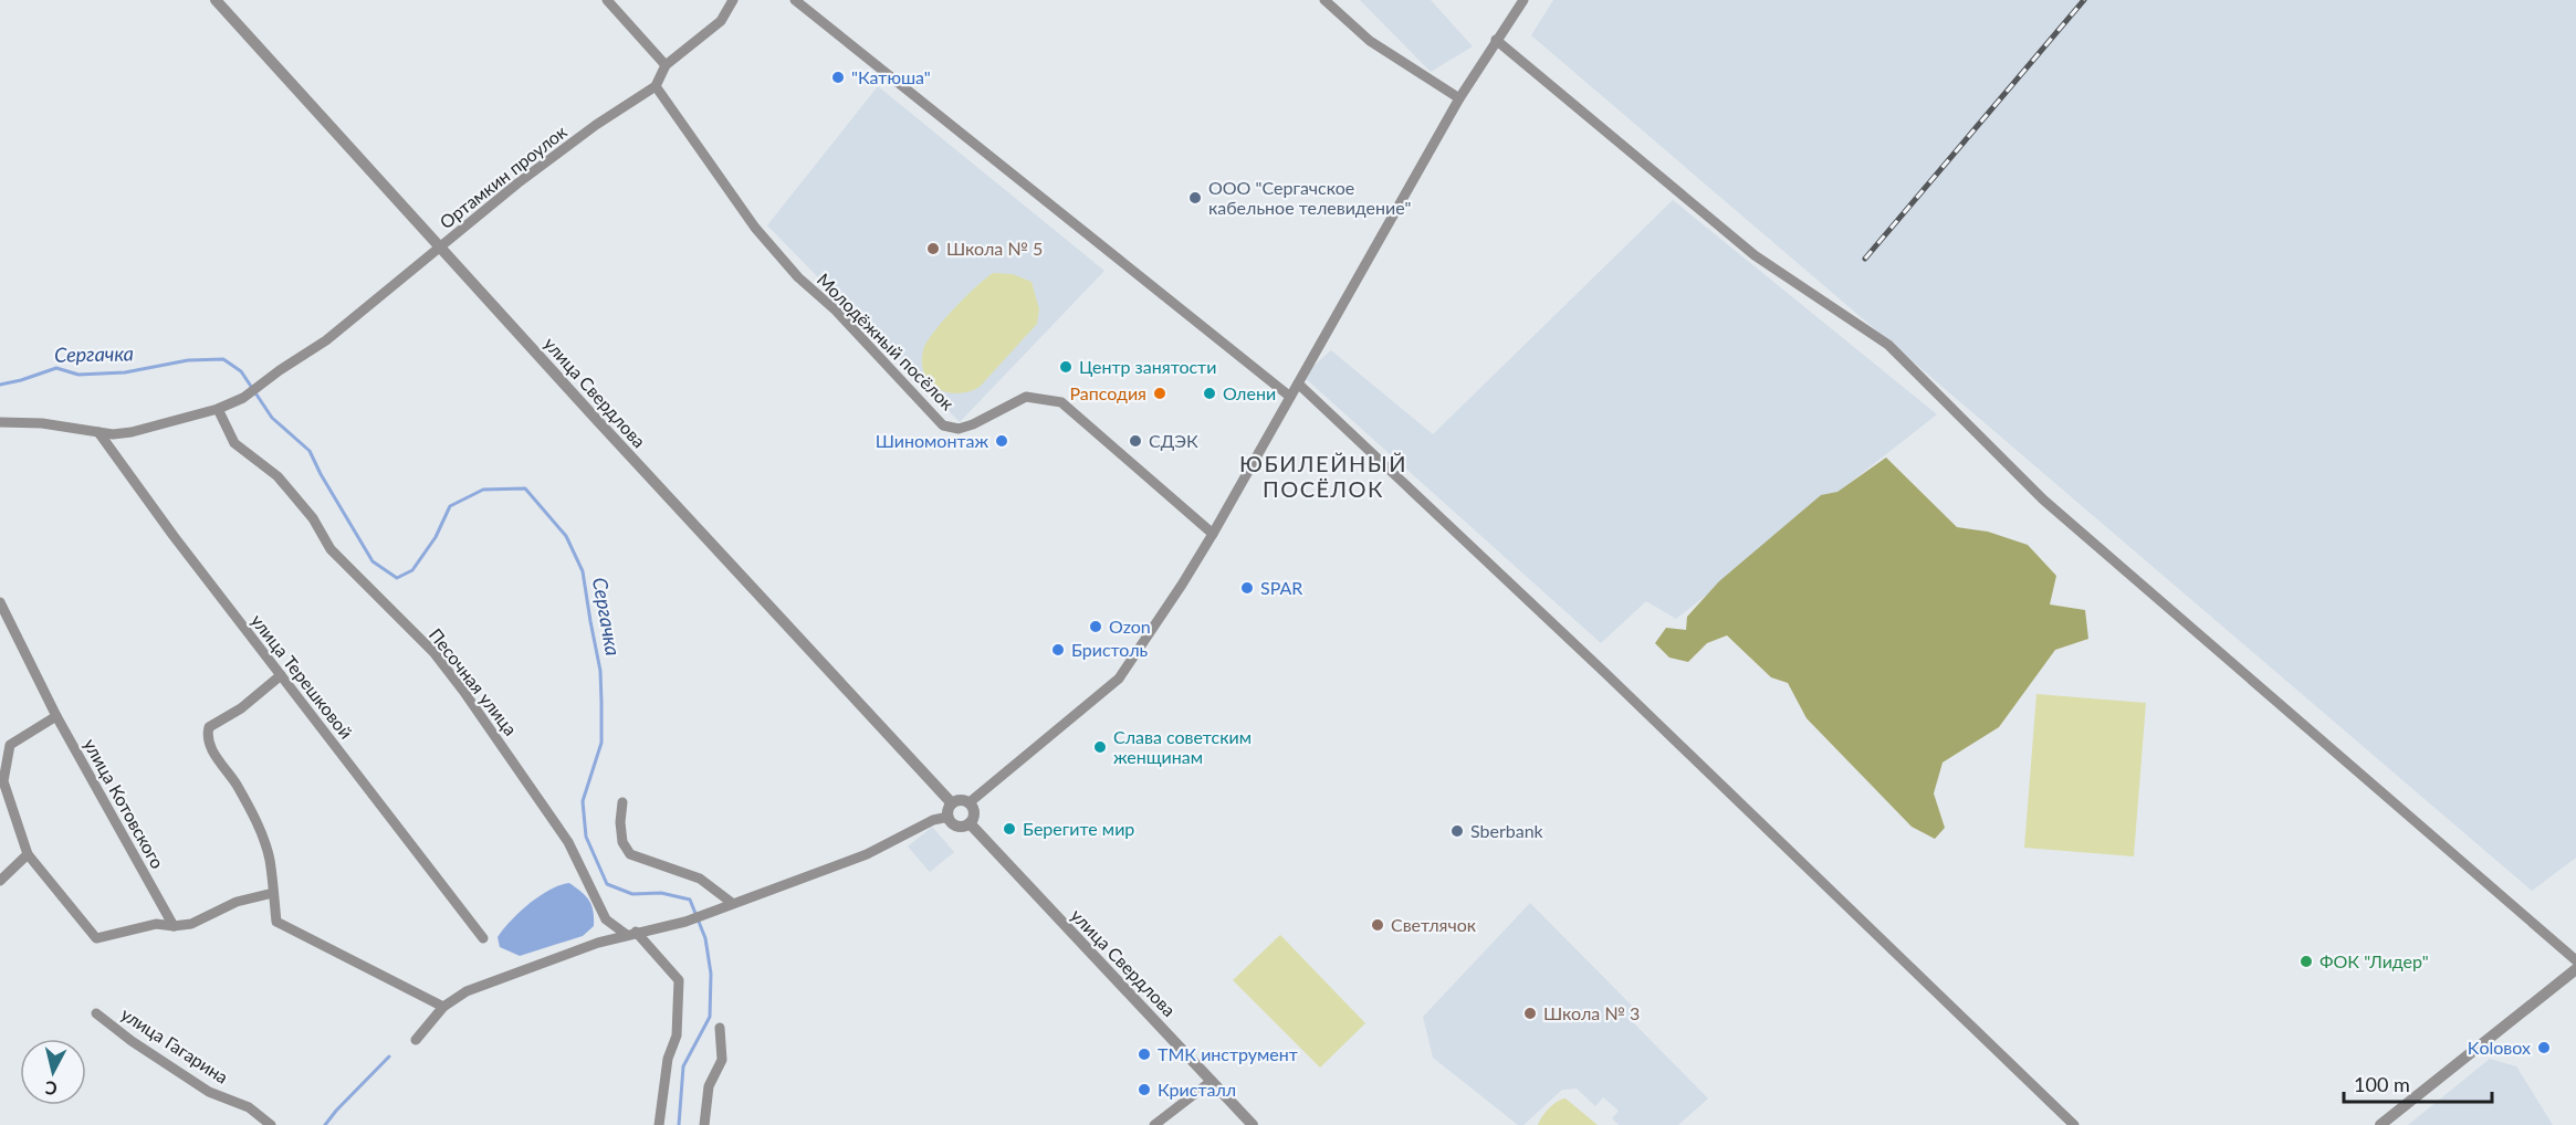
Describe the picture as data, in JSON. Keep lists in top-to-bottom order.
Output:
{
  "streets": {
    "street": [
      "Ортамкин проулок",
      "Молодёжный посёлок",
      "улица Свердлова",
      "улица Терешковой",
      "Песочная улица",
      "улица Котовского",
      "улица Гагарина"
    ]
  },
  "crossings": [
    ["Ортамкин проулок", "Молодёжный посёлок"],
    ["Ортамкин проулок", "улица Свердлова"],
    ["Ортамкин проулок", "улица Терешковой"],
    ["Ортамкин проулок", "Песочная улица"]
  ],
  "districts": ["ЮБИЛЕЙНЫЙ ПОСЁЛОК"],
  "water": ["Сергачка"],
  "places": [
    "\"Катюша\"",
    "ООО \"Сергачское кабельное телевидение\"",
    "Школа № 5",
    "Центр занятости",
    "Рапсодия",
    "Олени",
    "Шиномонтаж",
    "СДЭК",
    "SPAR",
    "Ozon",
    "Бристоль",
    "Слава советским женщинам",
    "Берегите мир",
    "Sberbank",
    "Светлячок",
    "ФОК \"Лидер\"",
    "Школа № 3",
    "Kоlовох",
    "ТМК инструмент",
    "Кристалл"
  ],
  "scale_bar": "100 m",
  "north": "bottom"
}
